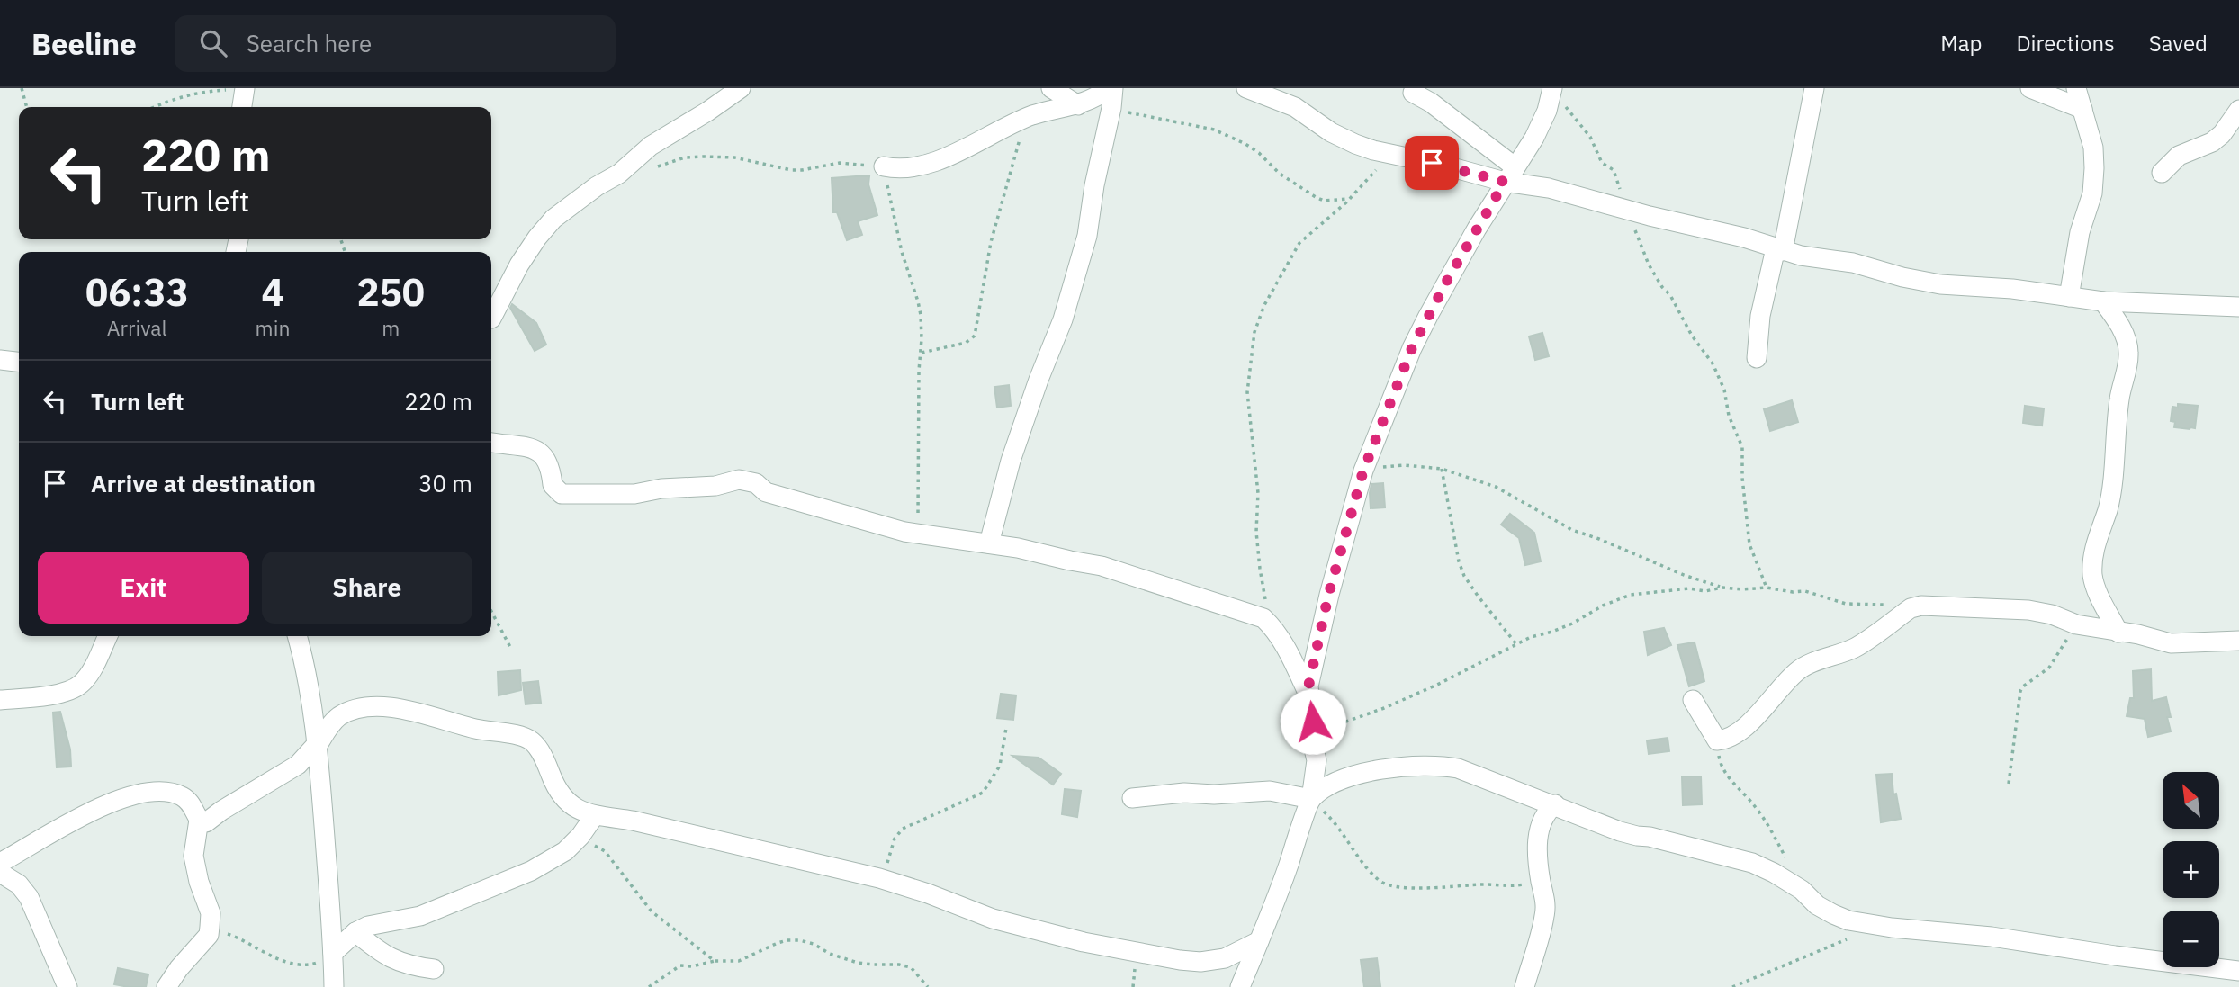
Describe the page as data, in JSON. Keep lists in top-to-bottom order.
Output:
{
  "north": "top left",
  "page": {
    "header": "Beeline",
    "search": "Search here",
    "nav": ["Map", "Directions", "Saved"],
    "turn": ["220 m", "Turn left"],
    "eta": [
      "06:33",
      "Arrival",
      "4",
      "min",
      "250",
      "m"
    ],
    "list": [
      {
        "name": "Turn left",
        "value": "220 m"
      },
      {
        "name": "Arrive at destination",
        "value": "30 m"
      }
    ],
    "buttons": ["Exit", "Share"],
    "map_buttons": ["+", "−"]
  }
}
